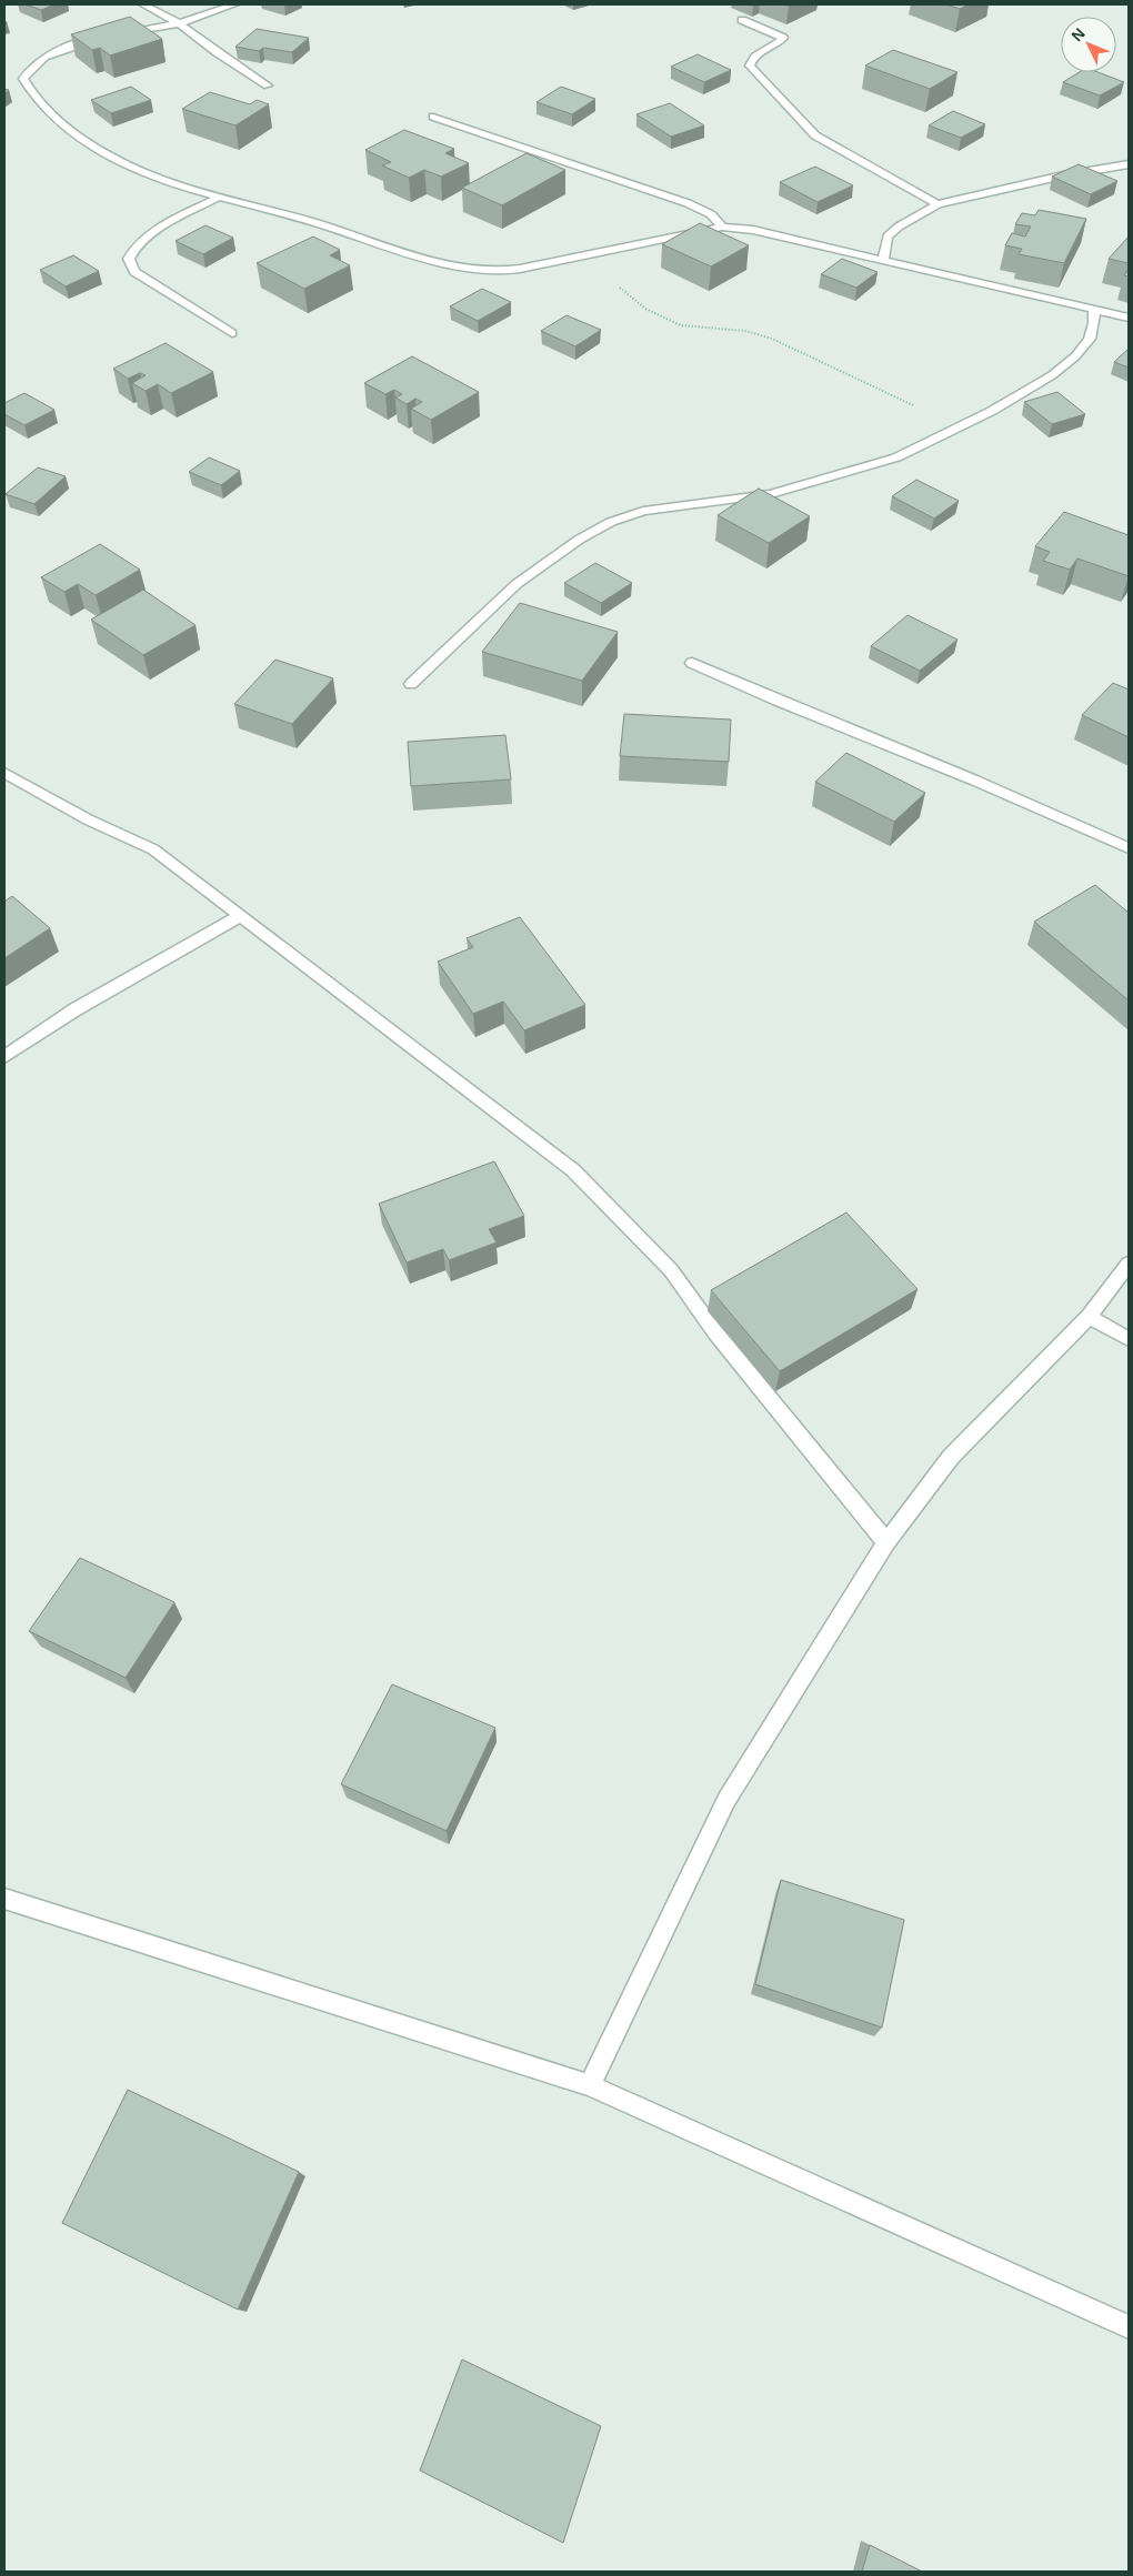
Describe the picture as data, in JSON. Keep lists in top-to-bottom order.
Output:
{
  "north": "top left"
}
